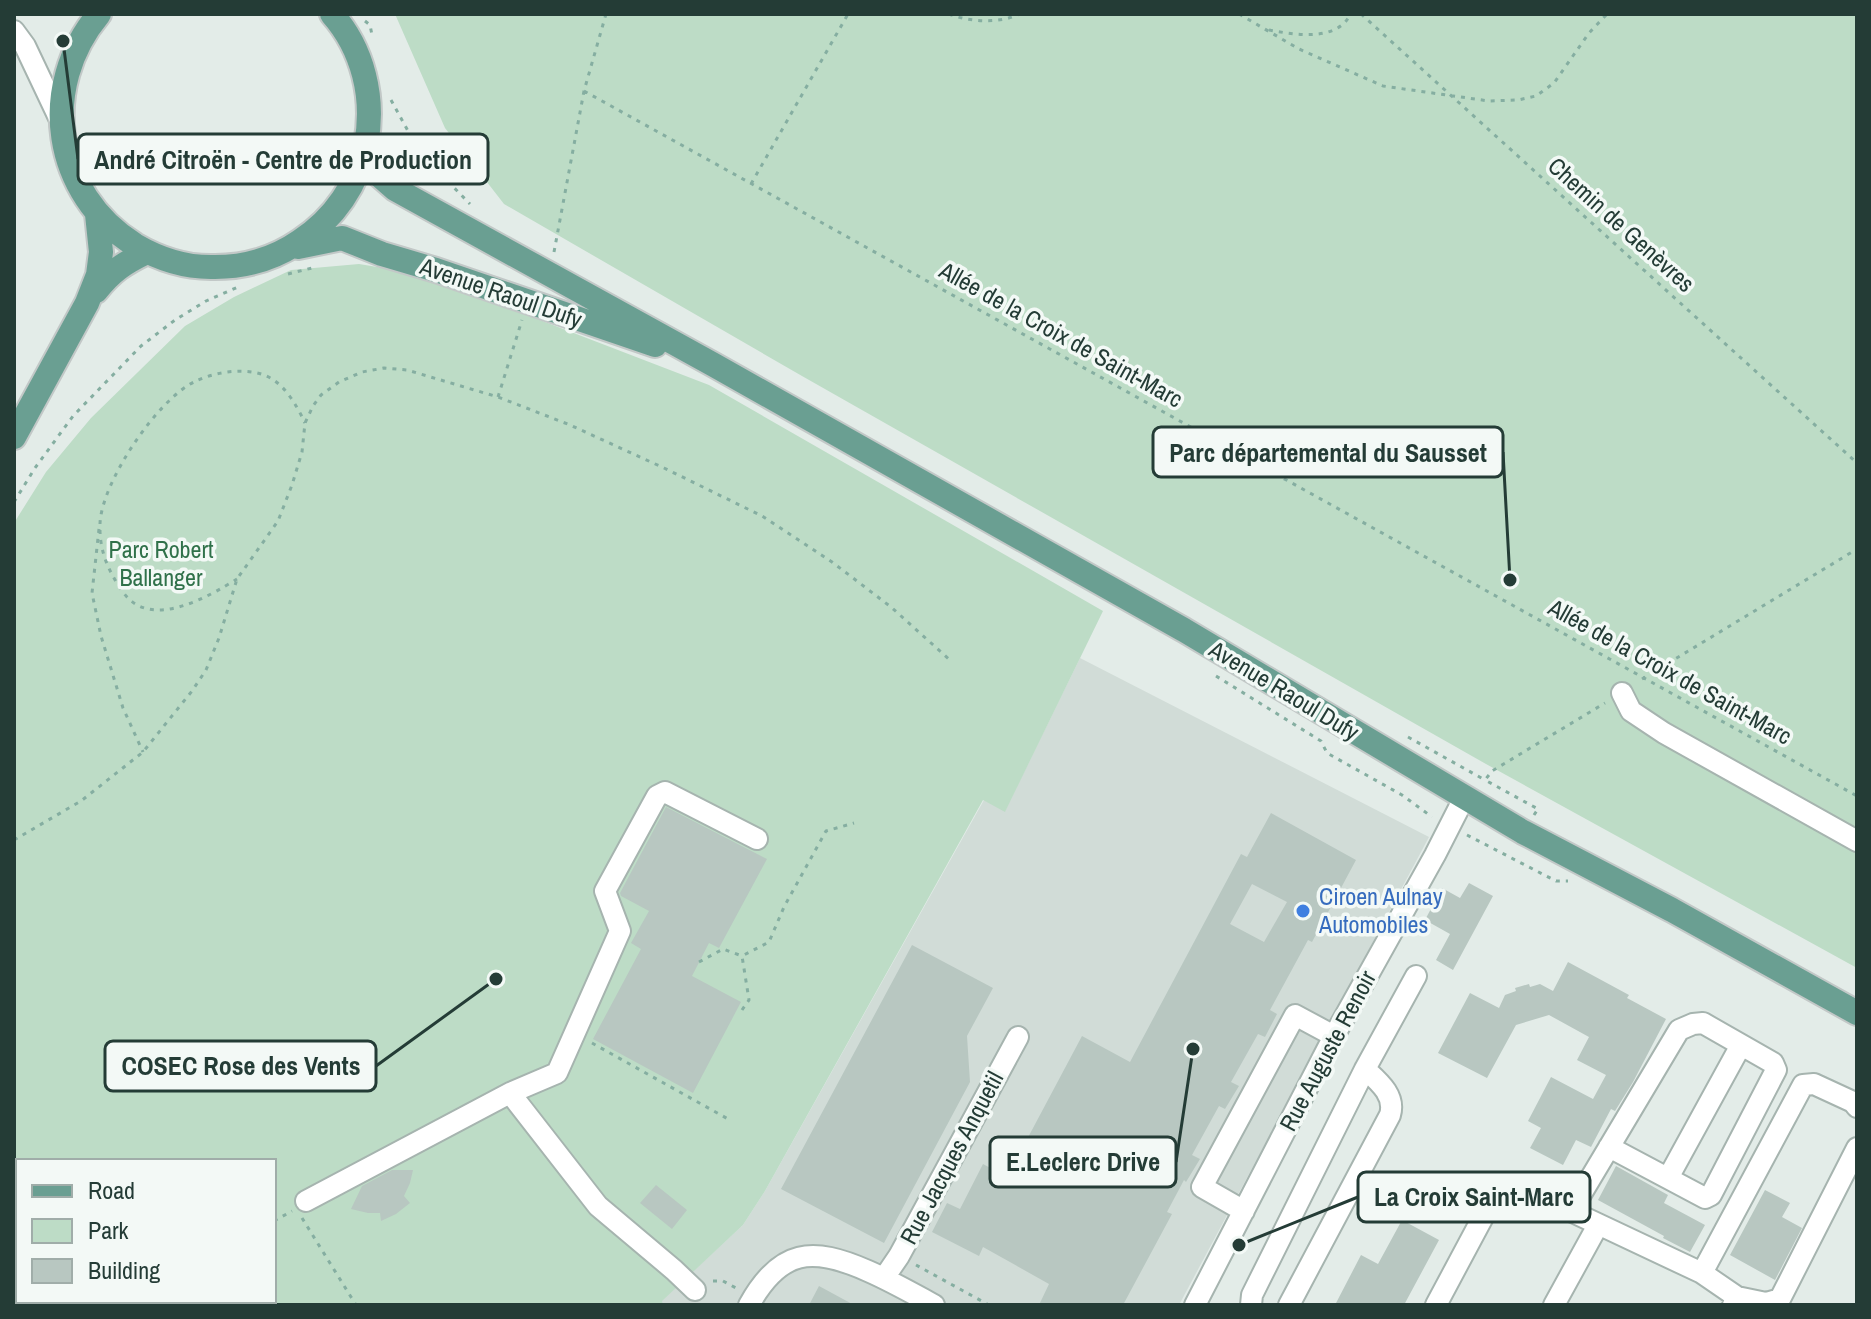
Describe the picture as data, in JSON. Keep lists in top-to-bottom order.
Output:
{
  "streets": {
    "main road": ["Avenue Raoul Dufy"],
    "street": ["Rue Auguste Renoir", "Rue Jacques Anquetil"],
    "path": ["Chemin de Genèvres", "Allée de la Croix de Saint-Marc"]
  },
  "crossings": [
    ["Avenue Raoul Dufy", "Rue Auguste Renoir"]
  ],
  "parks": ["Parc Robert Ballanger"],
  "places": [
    "André Citroën - Centre de Production",
    "Parc départemental du Sausset",
    "Ciroen Aulnay Automobiles",
    "COSEC Rose des Vents",
    "E.Leclerc Drive",
    "La Croix Saint-Marc"
  ],
  "legend": ["Road", "Park", "Building"]
}
